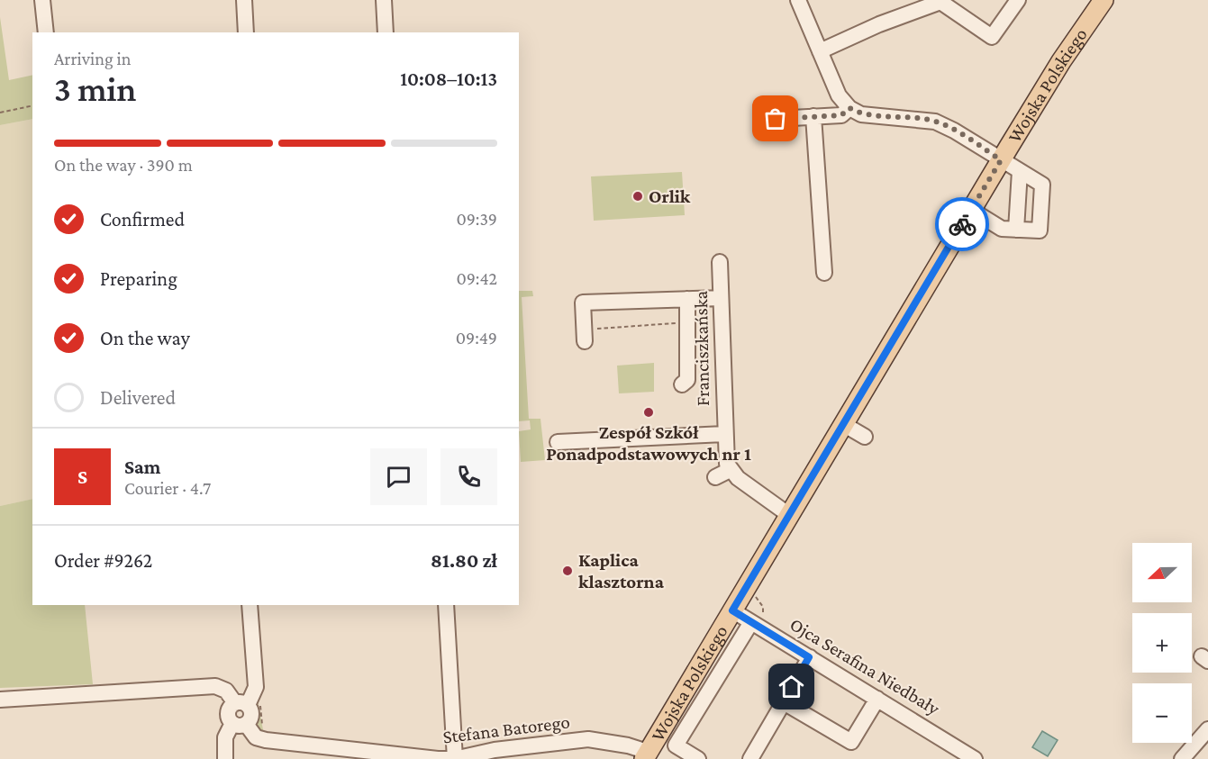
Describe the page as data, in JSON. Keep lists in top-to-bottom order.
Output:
{
  "streets": {
    "main road": ["Wojska Polskiego"],
    "street": ["Franciszkańska", "Ojca Serafina Niedbały", "Stefana Batorego"]
  },
  "crossings": [
    ["Wojska Polskiego", "Ojca Serafina Niedbały"],
    ["Wojska Polskiego", "Stefana Batorego"]
  ],
  "places": ["Orlik", "Zespół Szkół Ponadpodstawowych nr 1", "Kaplica klasztorna"],
  "north": "left",
  "page": {
    "heading": ["3 min", "Arriving in", "10:08–10:13"],
    "panel": [
      "Sam",
      "Courier · 4.7",
      "Order #9262",
      "81.80 zł"
    ],
    "bar": "On the way · 390 m",
    "list": [
      ["Confirmed", "09:39"],
      ["Preparing", "09:42"],
      ["On the way", "09:49"],
      "Delivered"
    ],
    "round": "S",
    "map_buttons": ["+", "−"]
  }
}
